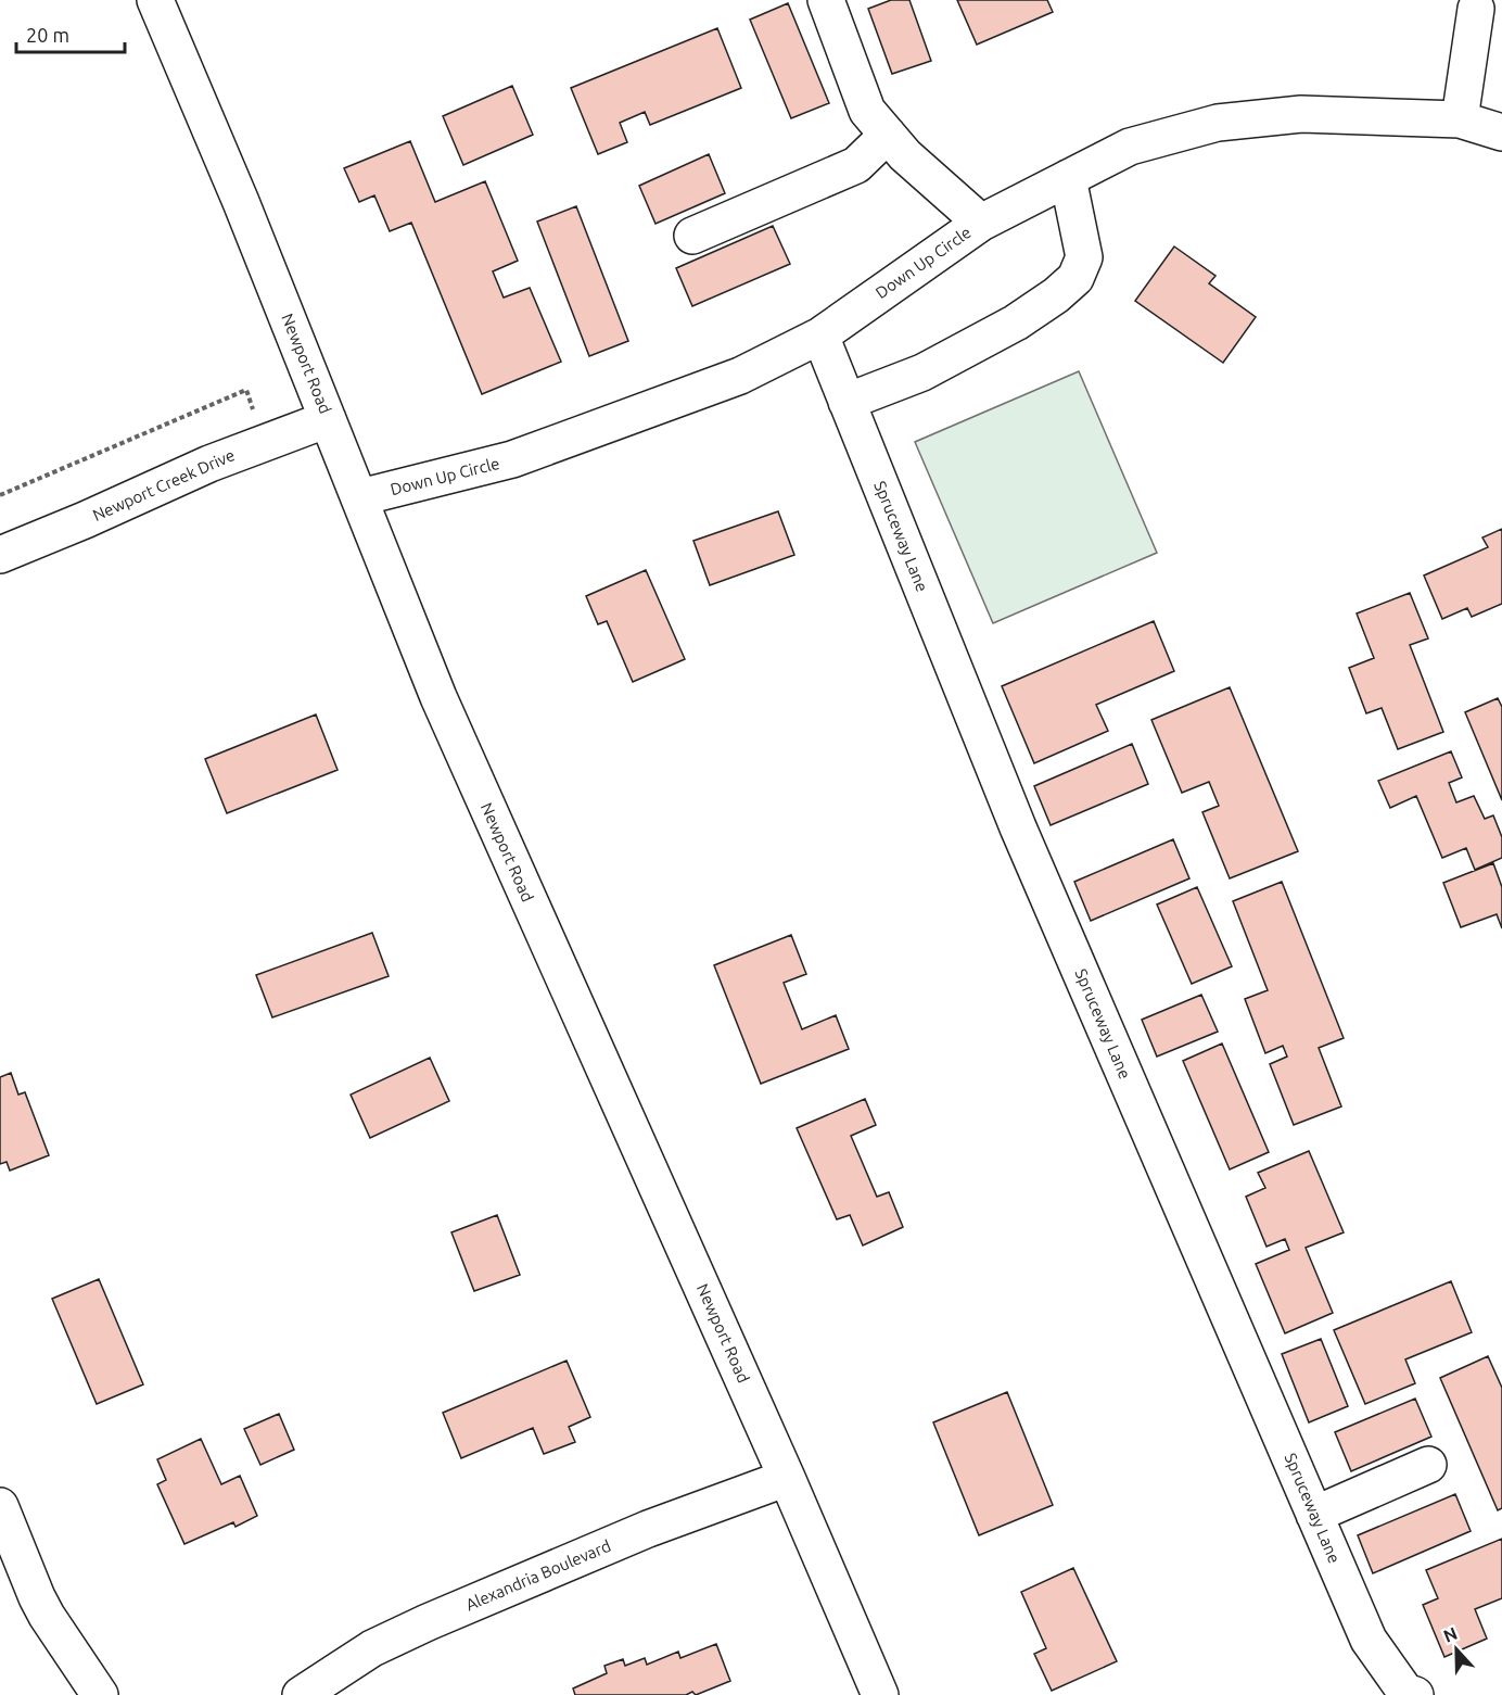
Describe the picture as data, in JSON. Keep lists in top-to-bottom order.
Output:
{
  "streets": {
    "street": [
      "Down Up Circle",
      "Newport Road",
      "Newport Creek Drive",
      "Spruceway Lane",
      "Alexandria Boulevard"
    ]
  },
  "crossings": [
    ["Down Up Circle", "Newport Road"],
    ["Down Up Circle", "Spruceway Lane"],
    ["Newport Road", "Newport Creek Drive"],
    ["Newport Road", "Alexandria Boulevard"]
  ],
  "scale_bar": "20 m",
  "north": "top"
}
